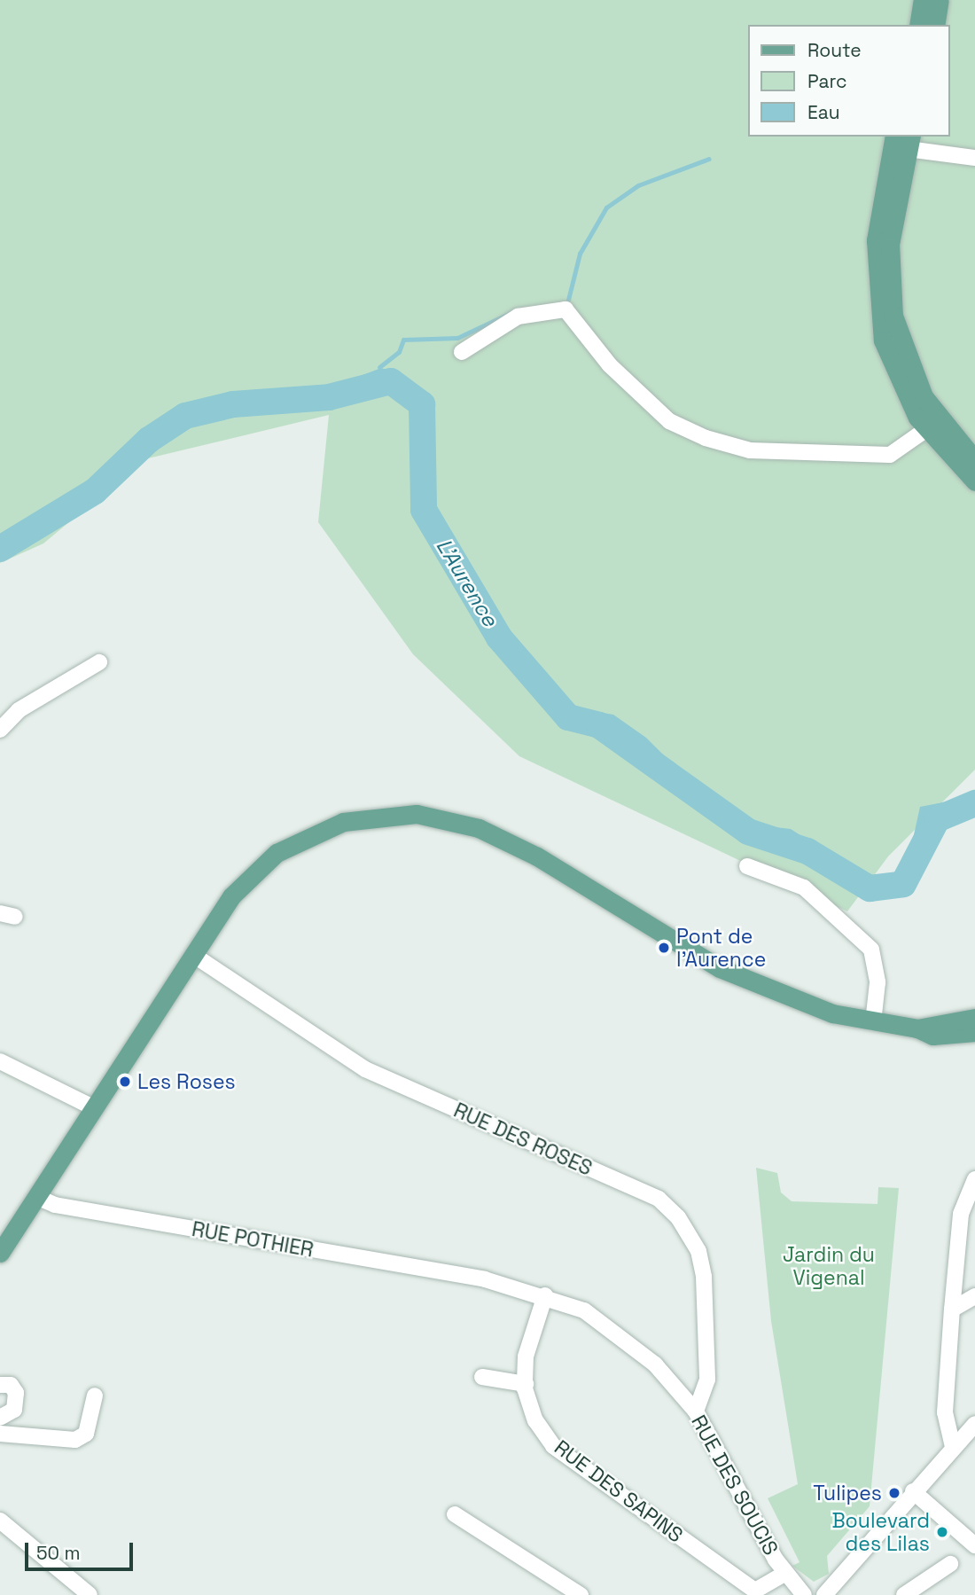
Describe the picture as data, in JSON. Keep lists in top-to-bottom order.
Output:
{
  "streets": {
    "street": [
      "RUE DES ROSES",
      "RUE POTHIER",
      "RUE DES SOUCIS",
      "RUE DES SAPINS"
    ]
  },
  "crossings": [
    ["RUE DES ROSES", "RUE DES SOUCIS"],
    ["RUE POTHIER", "RUE DES SOUCIS"],
    ["RUE DES SOUCIS", "RUE DES SAPINS"]
  ],
  "water": ["L'Aurence"],
  "parks": ["Jardin du Vigenal"],
  "places": [
    "Pont de l'Aurence",
    "Les Roses",
    "Tulipes",
    "Boulevard des Lilas"
  ],
  "legend": ["Route", "Parc", "Eau"],
  "scale_bar": "50 m"
}
